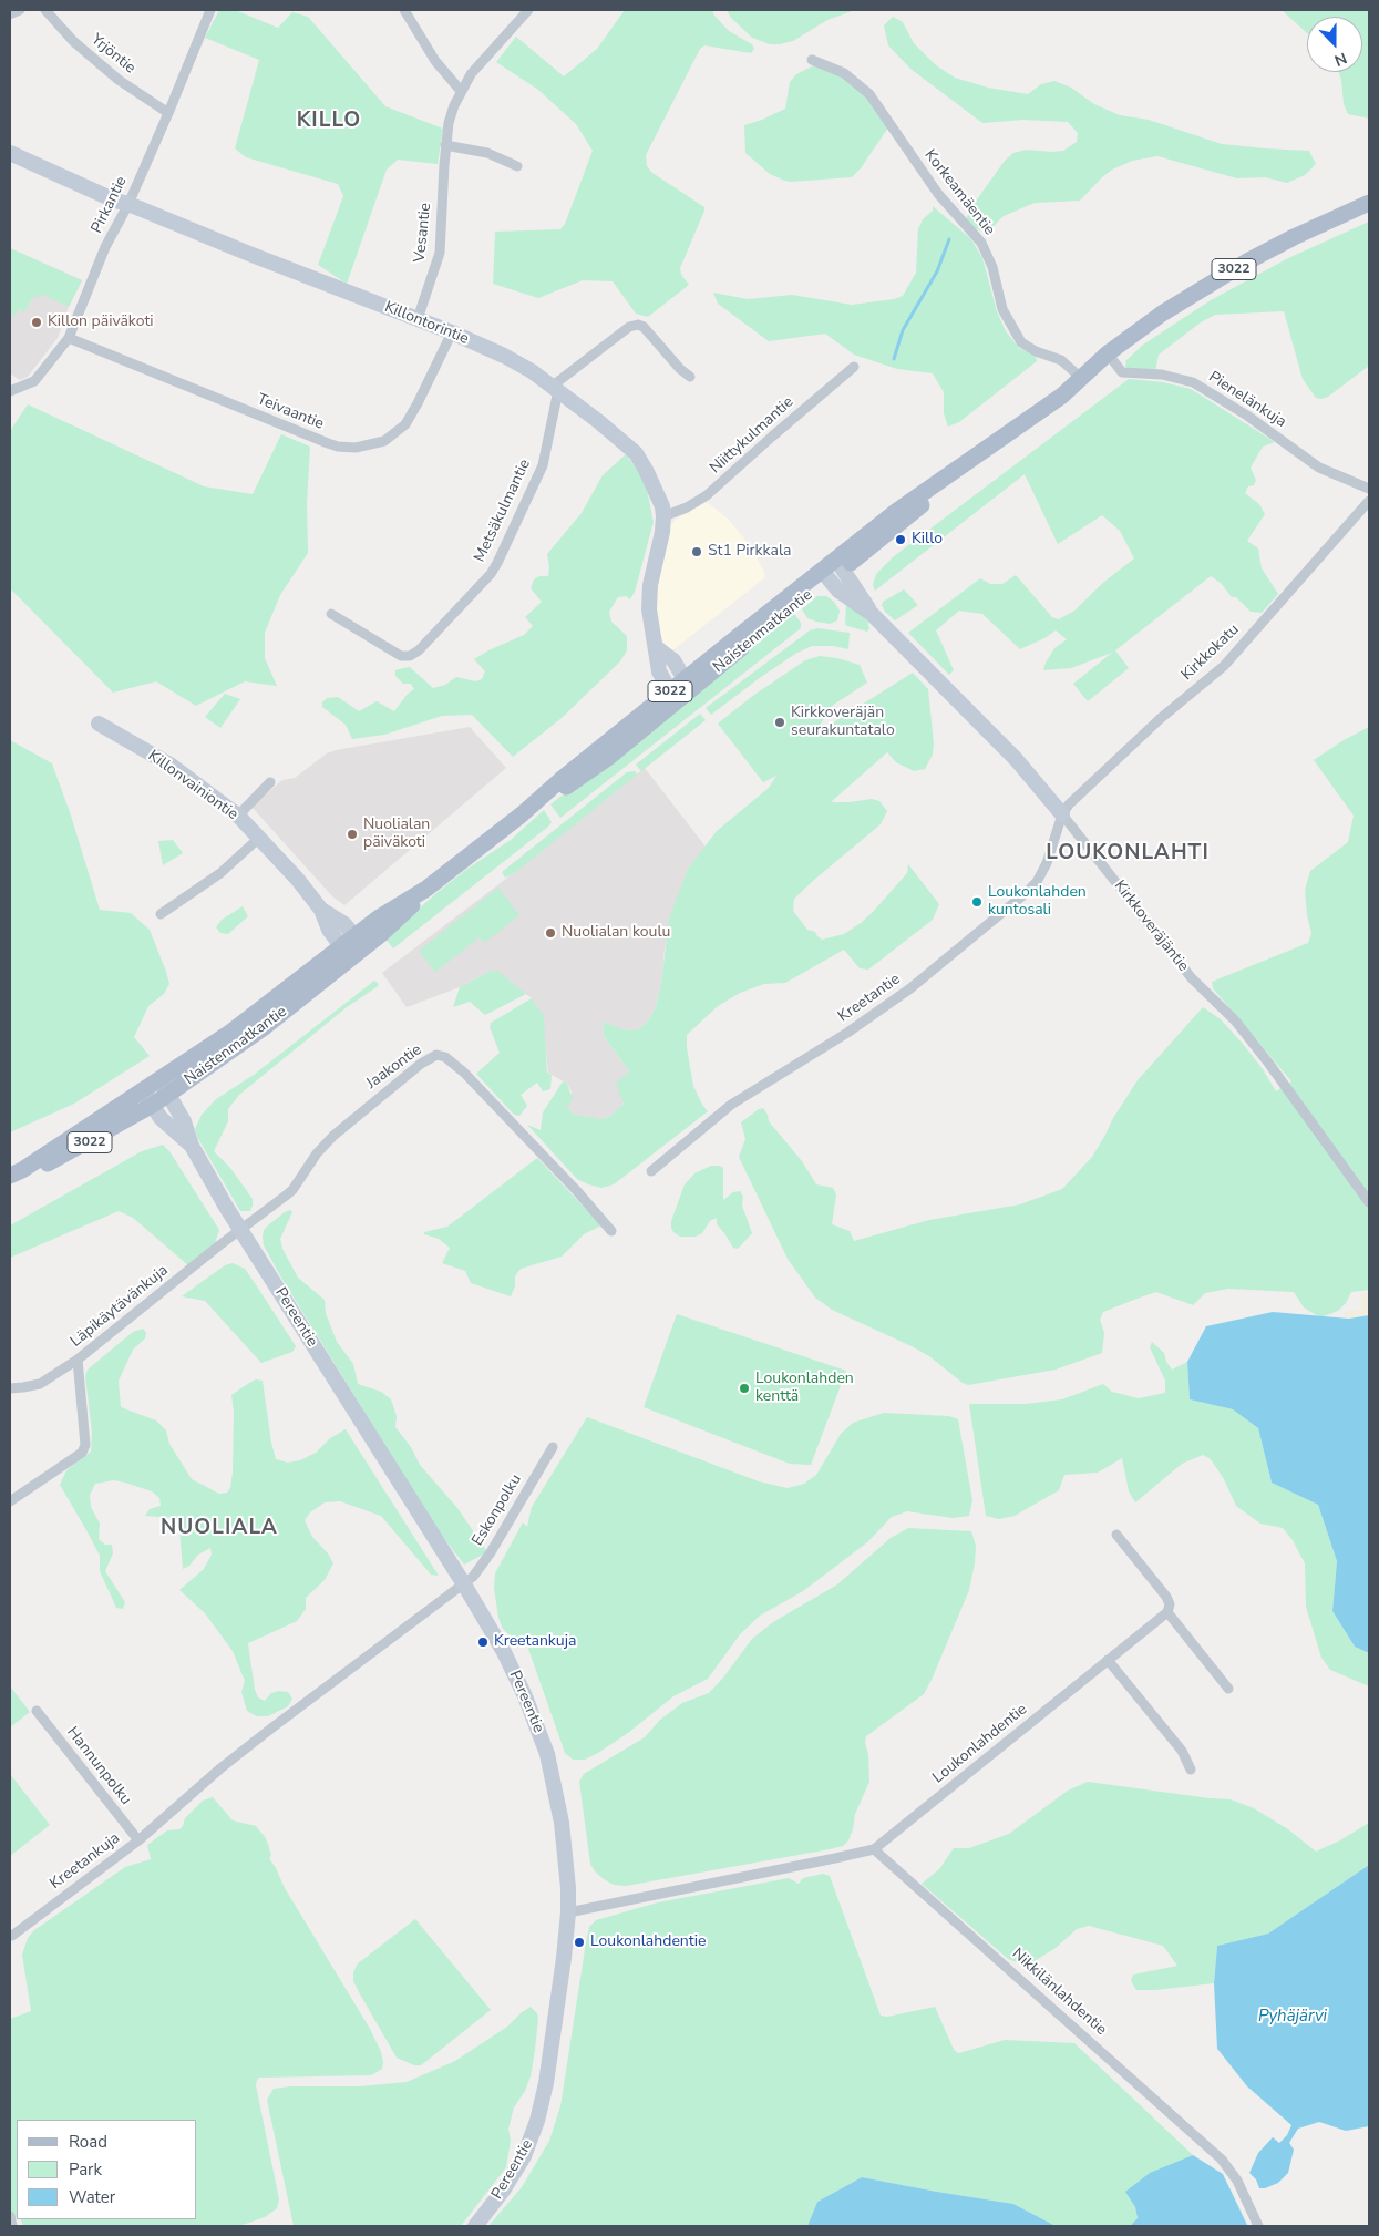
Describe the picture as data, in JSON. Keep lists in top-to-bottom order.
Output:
{
  "streets": {
    "main road": ["3022", "Naistenmatkantie"],
    "street": [
      "Yrjöntie",
      "Korkeamäentie",
      "Pirkantie",
      "Vesantie",
      "Killontorintie",
      "Pienelänkuja",
      "Teivaantie",
      "Niittykulmantie",
      "Metsäkulmantie",
      "Kirkkokatu",
      "Killonvainiontie",
      "Kirkkoveräjäntie",
      "Kreetantie",
      "Jaakontie",
      "Läpikäytävänkuja",
      "Pereentie",
      "Eskonpolku",
      "Loukonlahdentie",
      "Hannunpolku",
      "Kreetankuja",
      "Nikkilänlahdentie"
    ]
  },
  "crossings": [
    ["Yrjöntie", "Pirkantie"],
    ["Korkeamäentie", "Naistenmatkantie"],
    ["Pirkantie", "Killontorintie"],
    ["Pirkantie", "Teivaantie"],
    ["Vesantie", "Killontorintie"],
    ["Killontorintie", "Teivaantie"],
    ["Killontorintie", "Niittykulmantie"],
    ["Killontorintie", "Metsäkulmantie"],
    ["Killontorintie", "Naistenmatkantie"],
    ["Pienelänkuja", "Naistenmatkantie"],
    ["Naistenmatkantie", "Killonvainiontie"],
    ["Naistenmatkantie", "Kirkkoveräjäntie"],
    ["Naistenmatkantie", "Pereentie"],
    ["Kirkkokatu", "Kirkkoveräjäntie"],
    ["Kirkkokatu", "Kreetantie"],
    ["Kirkkoveräjäntie", "Kreetantie"],
    ["Jaakontie", "Läpikäytävänkuja"],
    ["Jaakontie", "Pereentie"],
    ["Läpikäytävänkuja", "Pereentie"],
    ["Pereentie", "Eskonpolku"],
    ["Pereentie", "Loukonlahdentie"],
    ["Pereentie", "Kreetankuja"],
    ["Eskonpolku", "Kreetankuja"],
    ["Loukonlahdentie", "Nikkilänlahdentie"],
    ["Hannunpolku", "Kreetankuja"]
  ],
  "districts": ["KILLO", "LOUKONLAHTI", "NUOLIALA"],
  "water": ["Pyhäjärvi"],
  "places": [
    "Killon päiväkoti",
    "Killo",
    "St1 Pirkkala",
    "Kirkkoveräjän seurakuntatalo",
    "Nuolialan päiväkoti",
    "Loukonlahden kuntosali",
    "Nuolialan koulu",
    "Loukonlahden kenttä",
    "Kreetankuja",
    "Loukonlahdentie"
  ],
  "legend": ["Road", "Park", "Water"],
  "north": "bottom"
}
